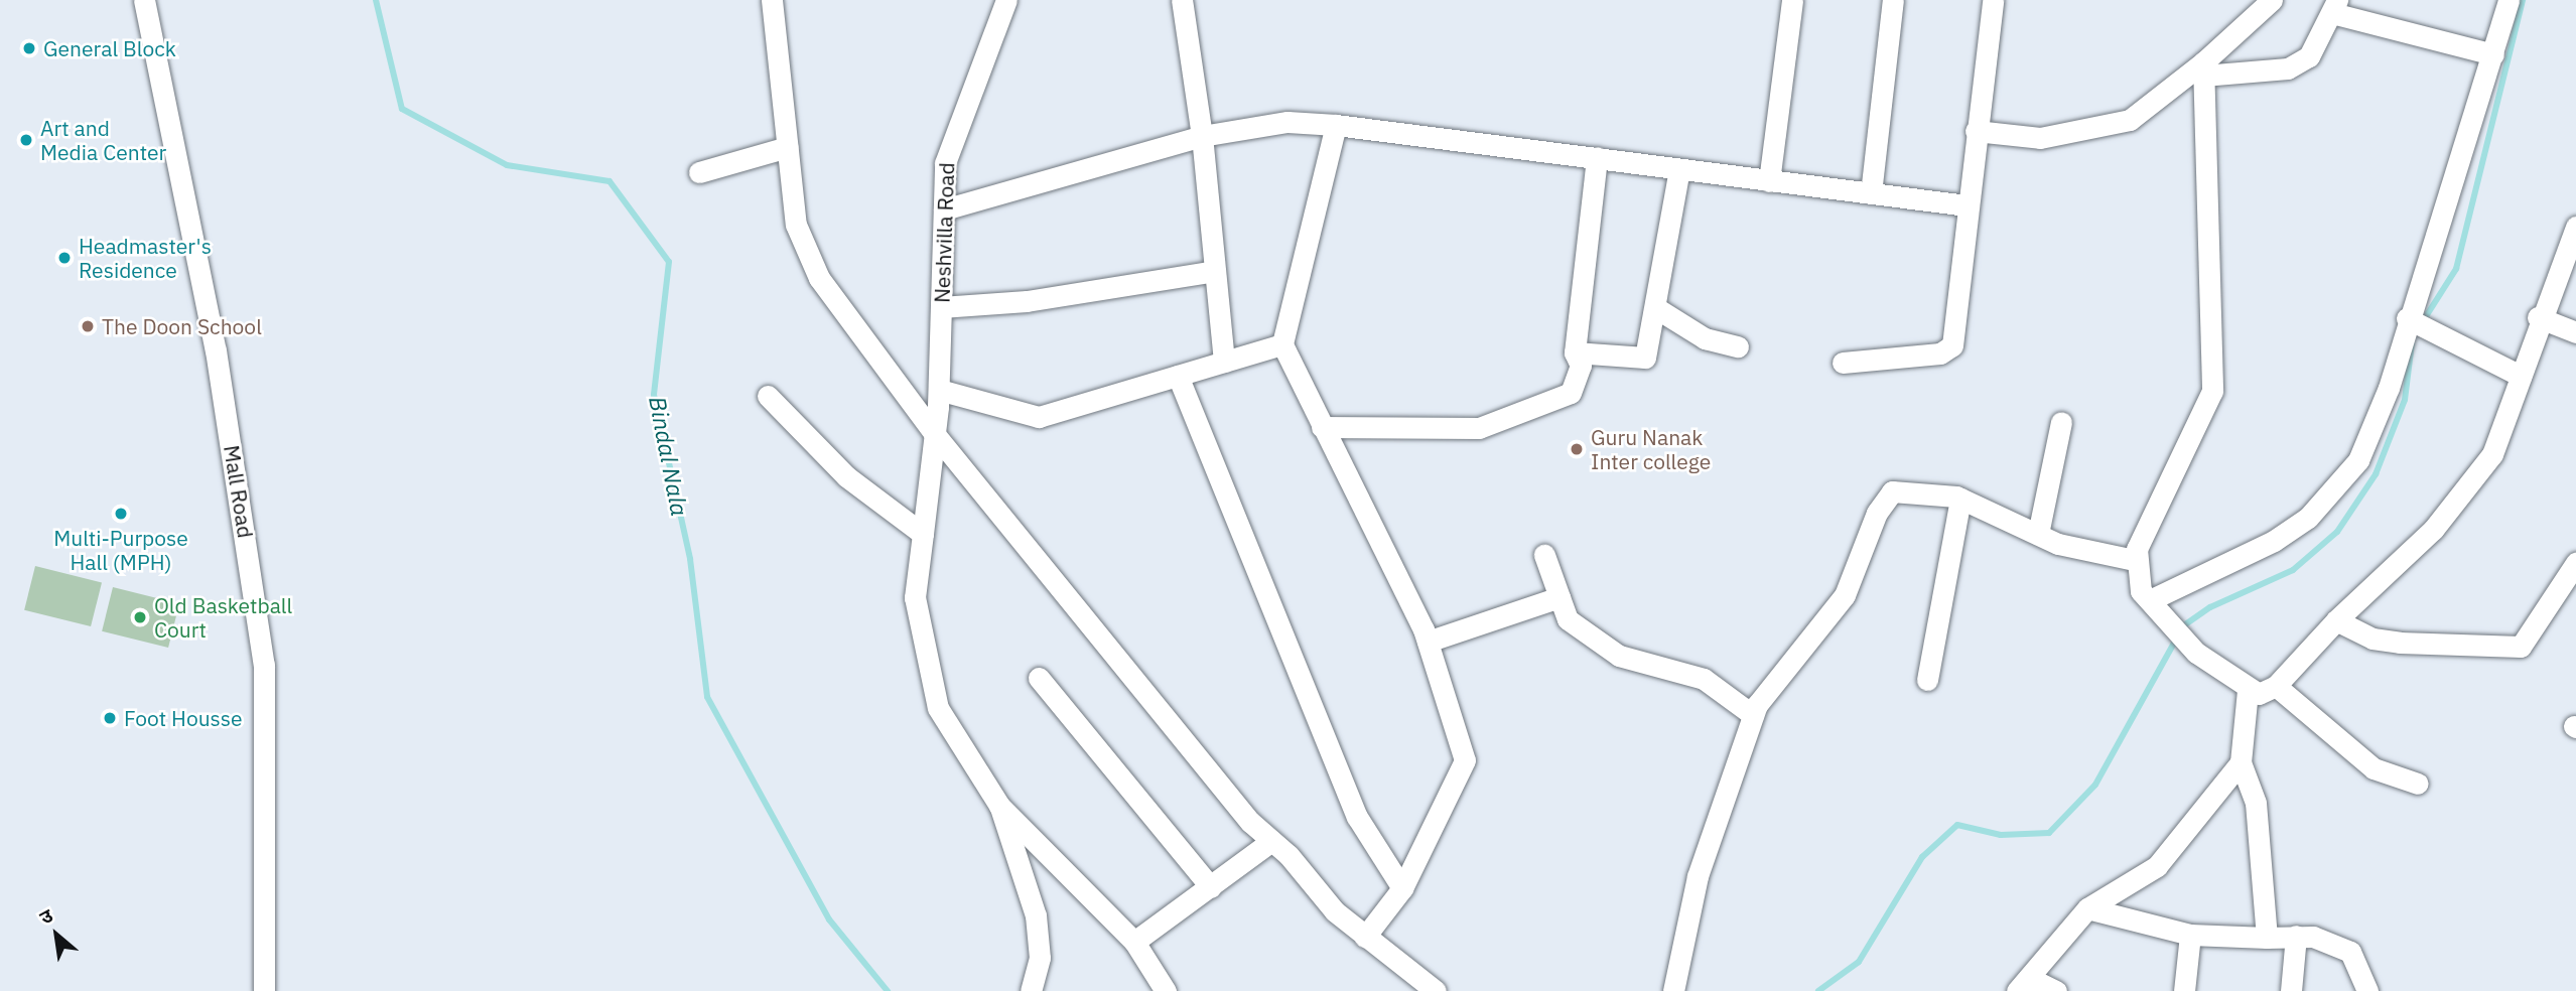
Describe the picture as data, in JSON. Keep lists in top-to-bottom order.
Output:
{
  "streets": {
    "street": ["Neshvilla Road", "Mall Road"]
  },
  "water": ["Bindal Nala"],
  "places": [
    "General Block",
    "Art and Media Center",
    "Headmaster's Residence",
    "The Doon School",
    "Guru Nanak Inter college",
    "Multi-Purpose Hall (MPH)",
    "Old Basketball Court",
    "Foot Housse"
  ],
  "north": "top left"
}
